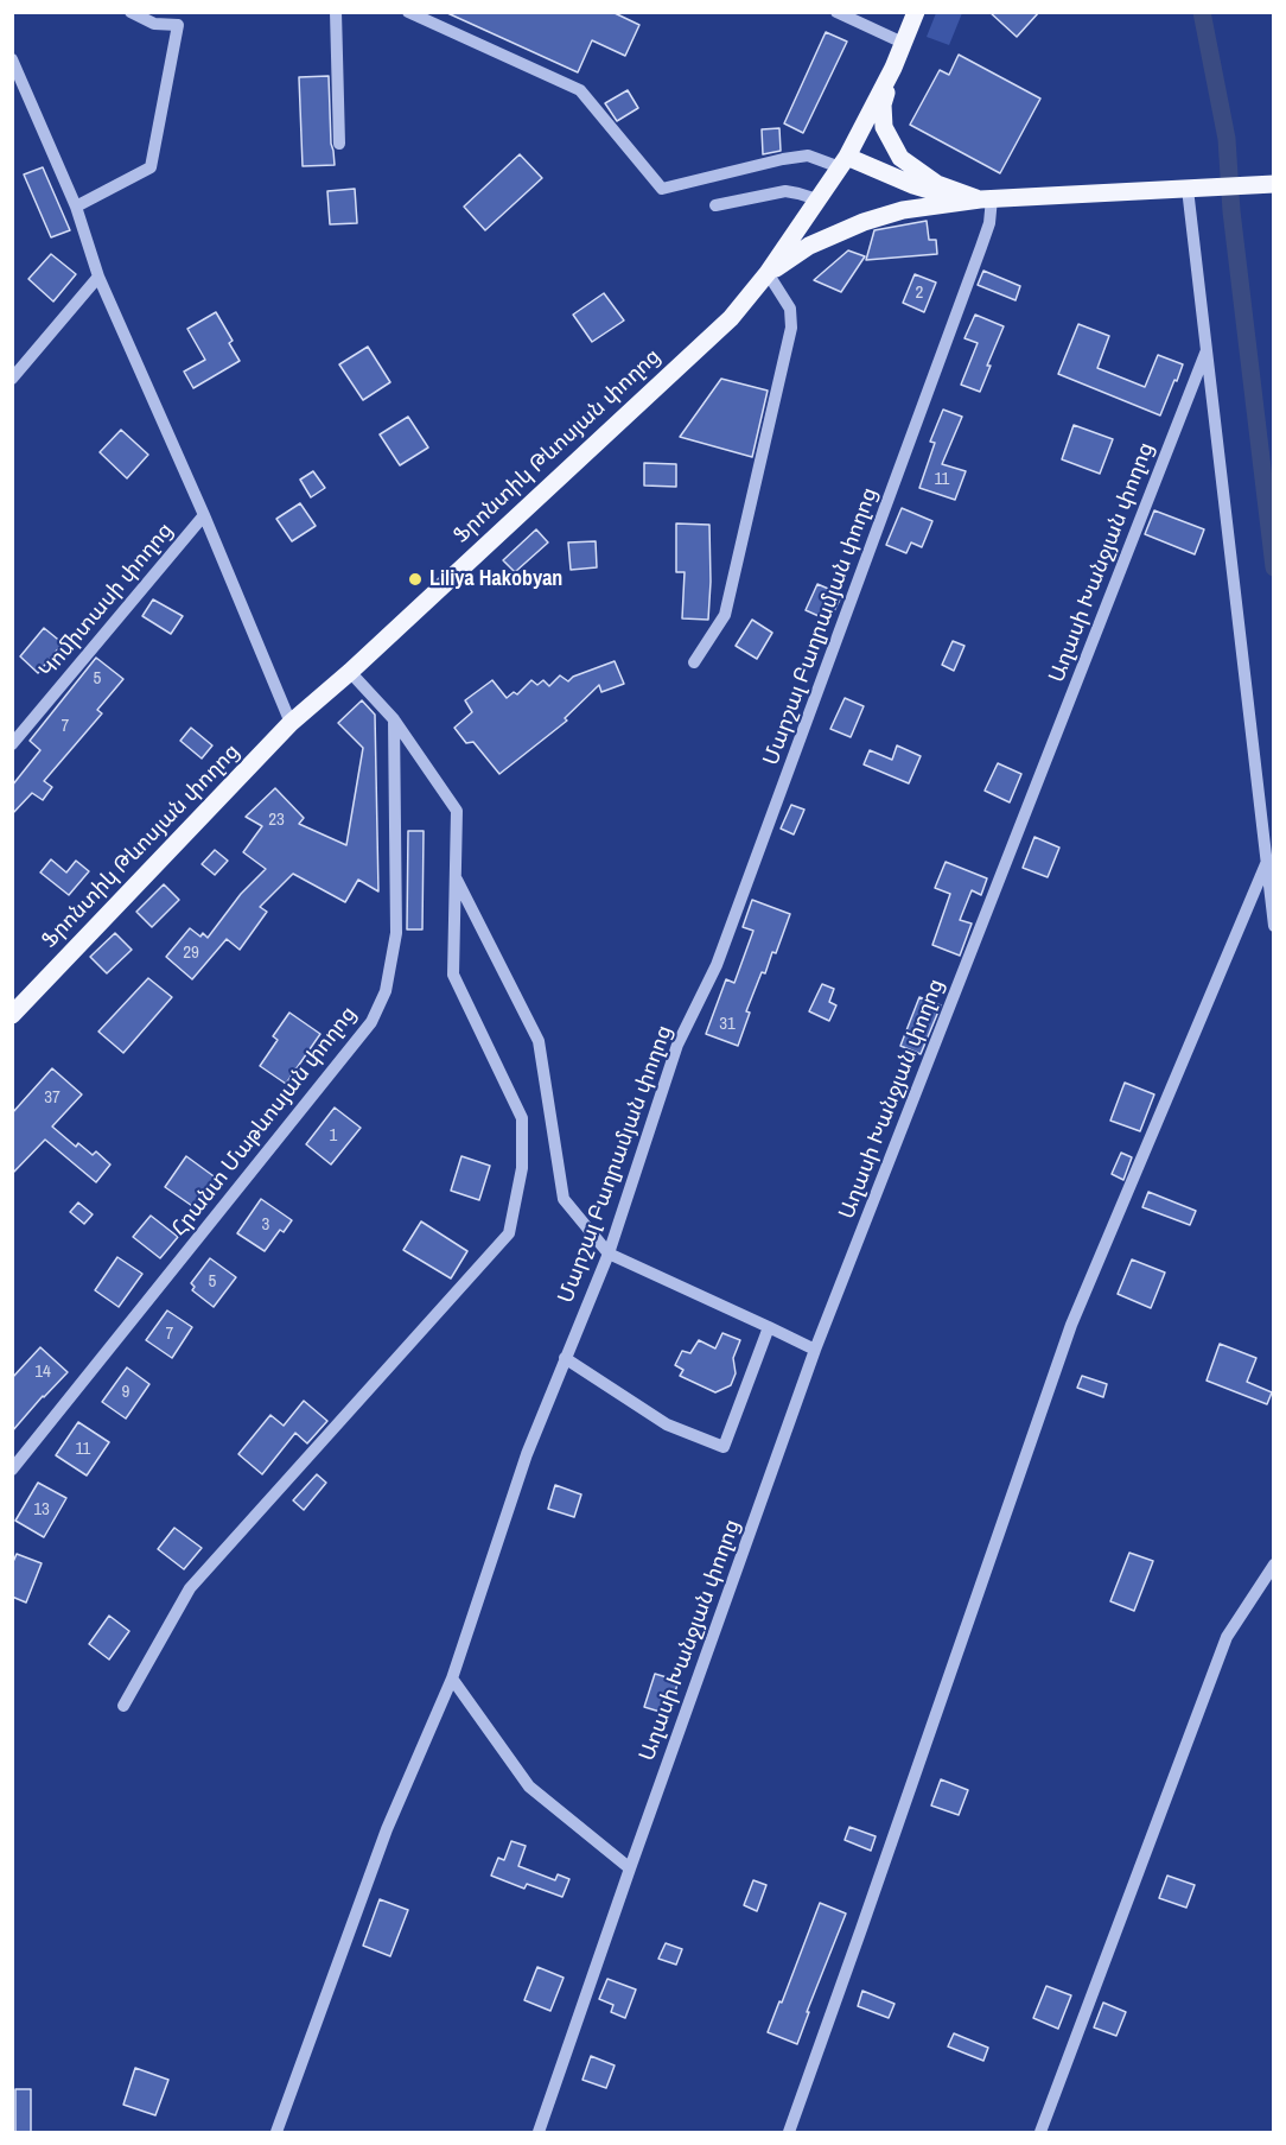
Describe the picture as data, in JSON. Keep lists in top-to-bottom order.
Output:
{
  "streets": {
    "main road": ["Ֆրոնտիկ Թևոսյան փողոց"],
    "street": [
      "Աղասի Խանջյան փողոց",
      "Կոմիտասի փողոց",
      "Մարշալ Բաղրամյան փողոց",
      "Հրանտ Մաթևոսյան փողոց"
    ]
  },
  "places": ["Liliya Hakobyan"],
  "house_numbers": [
    "2",
    "11",
    "5",
    "7",
    "23",
    "29",
    "31",
    "37",
    "1",
    "3",
    "5",
    "7",
    "14",
    "9",
    "11",
    "13"
  ]
}
